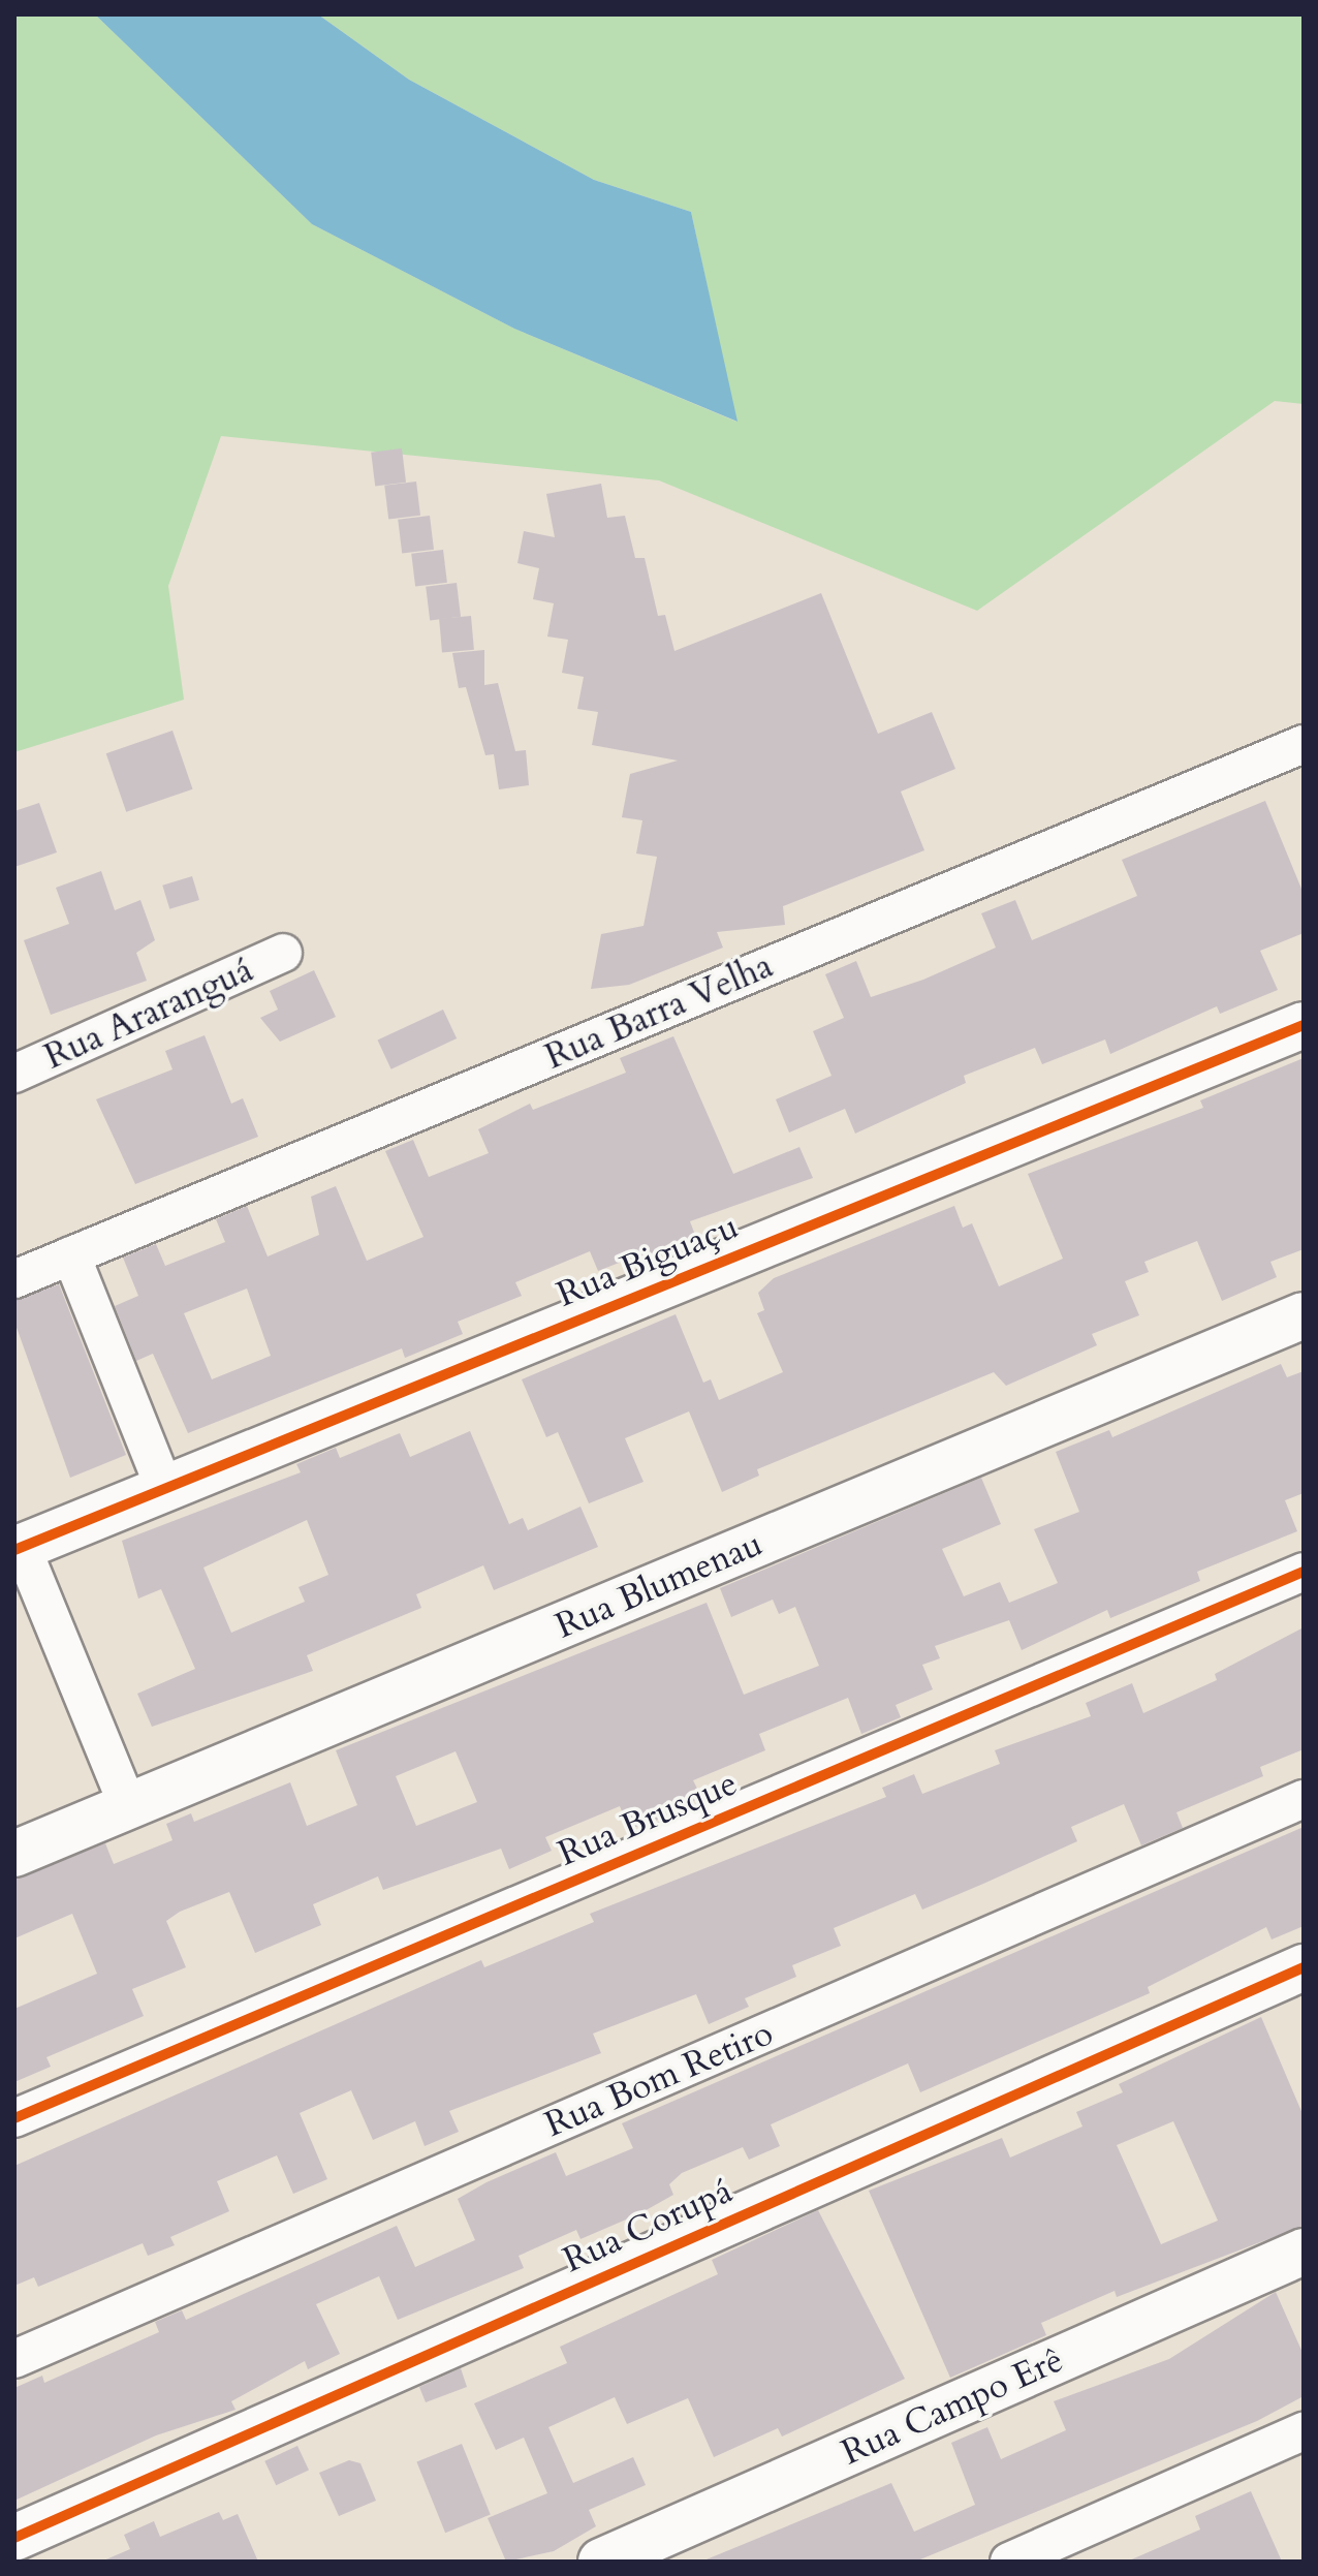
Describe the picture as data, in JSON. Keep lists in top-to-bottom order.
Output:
{
  "streets": {
    "street": [
      "Rua Barra Velha",
      "Rua Araranguá",
      "Rua Biguaçu",
      "Rua Blumenau",
      "Rua Brusque",
      "Rua Bom Retiro",
      "Rua Corupá",
      "Rua Campo Erê"
    ]
  }
}
